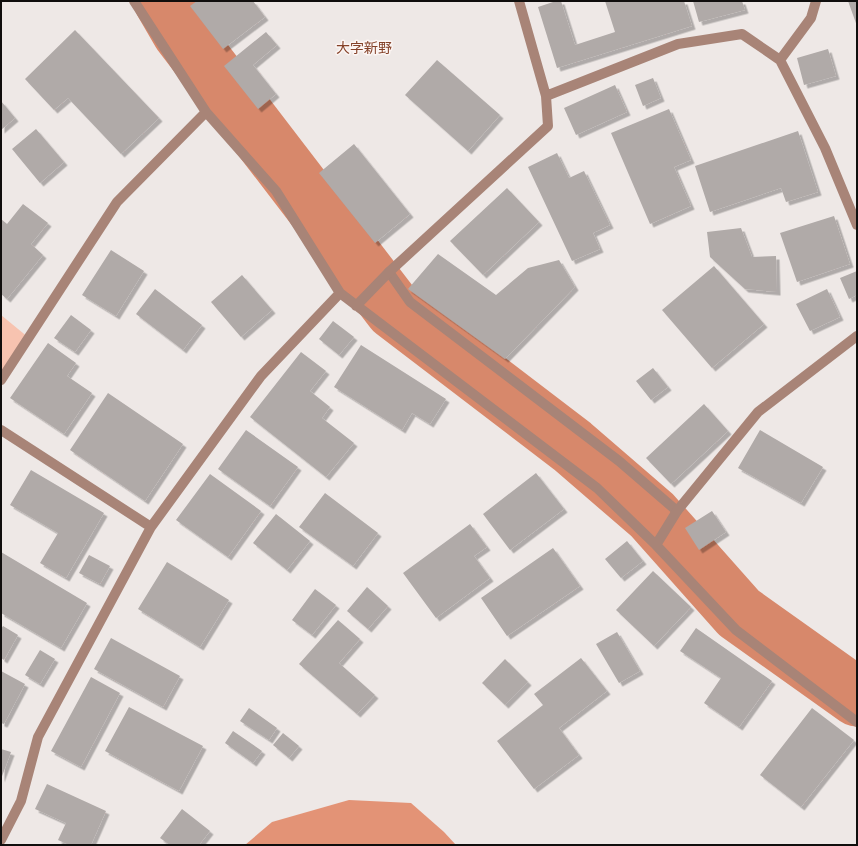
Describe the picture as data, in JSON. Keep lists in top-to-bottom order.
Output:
{
  "districts": ["大字新野"]
}
